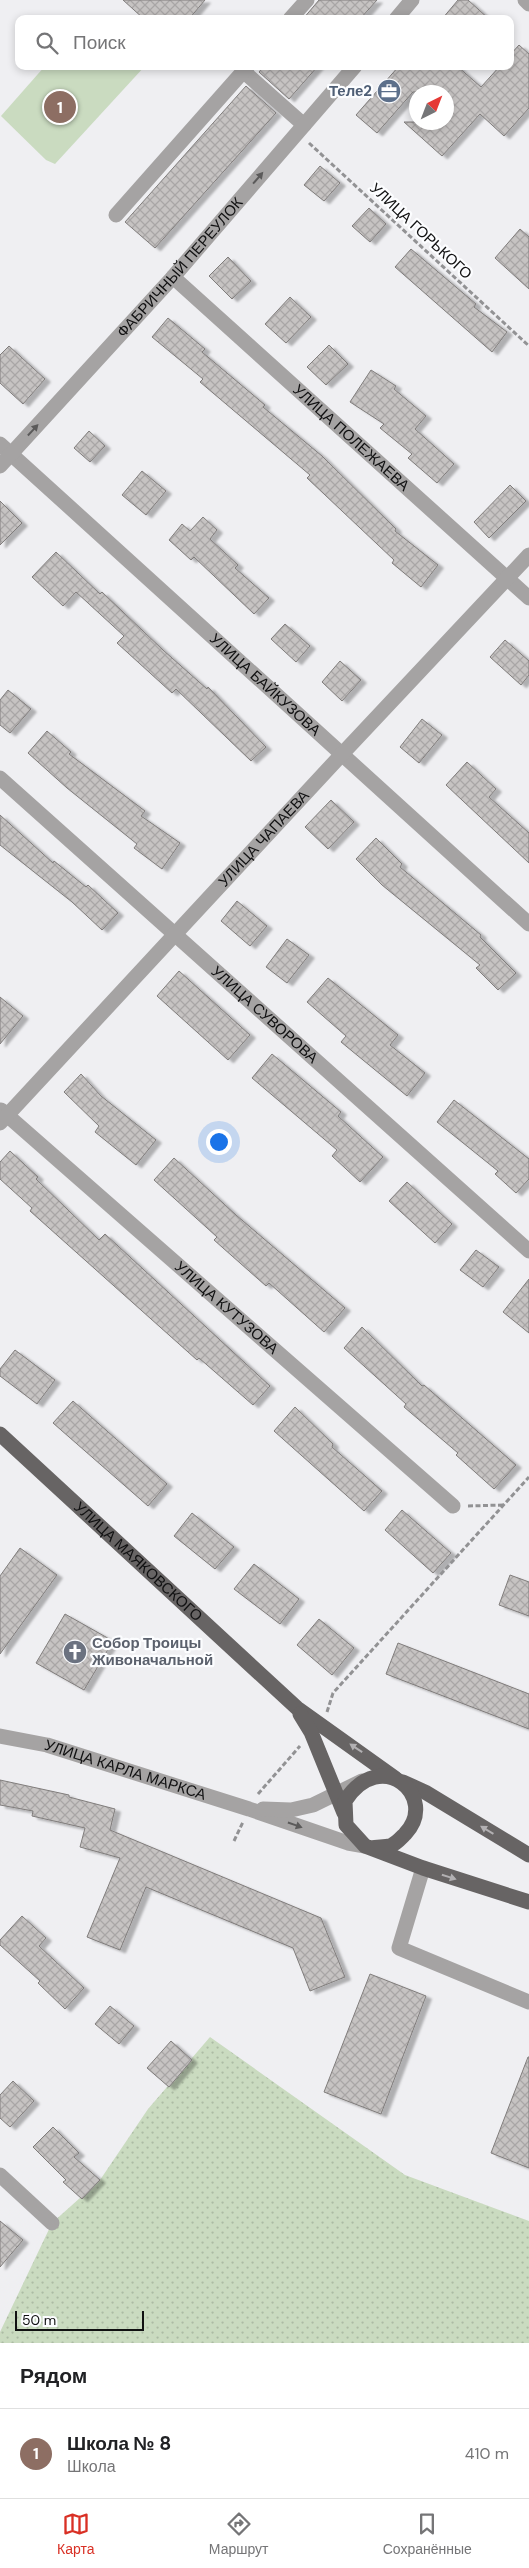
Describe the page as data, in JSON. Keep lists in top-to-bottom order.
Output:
{
  "streets": {
    "main road": ["УЛИЦА МАЯКОВСКОГО", "УЛИЦА КАРЛА МАРКСА"],
    "street": [
      "ФАБРИЧНЫЙ ПЕРЕУЛОК",
      "УЛИЦА ПОЛЕЖАЕВА",
      "УЛИЦА БАЙКУЗОВА",
      "УЛИЦА ЧАПАЕВА",
      "УЛИЦА СУВОРОВА",
      "УЛИЦА КУТУЗОВА"
    ],
    "path": ["УЛИЦА ГОРЬКОГО"]
  },
  "crossings": [
    ["УЛИЦА ГОРЬКОГО", "ФАБРИЧНЫЙ ПЕРЕУЛОК"],
    ["ФАБРИЧНЫЙ ПЕРЕУЛОК", "УЛИЦА ПОЛЕЖАЕВА"],
    ["ФАБРИЧНЫЙ ПЕРЕУЛОК", "УЛИЦА БАЙКУЗОВА"],
    ["УЛИЦА ПОЛЕЖАЕВА", "УЛИЦА ЧАПАЕВА"],
    ["УЛИЦА БАЙКУЗОВА", "УЛИЦА ЧАПАЕВА"],
    ["УЛИЦА ЧАПАЕВА", "УЛИЦА СУВОРОВА"],
    ["УЛИЦА ЧАПАЕВА", "УЛИЦА КУТУЗОВА"],
    ["УЛИЦА МАЯКОВСКОГО", "УЛИЦА КАРЛА МАРКСА"]
  ],
  "places": {
    "office": ["Теле2"],
    "church": ["Собор Троицы Живоначальной"]
  },
  "scale_bar": "50 m",
  "north": "top right",
  "page": {
    "search": "Поиск",
    "pins": "1",
    "scale": "50 m",
    "heading": "Рядом",
    "list": [
      {
        "mark": "1",
        "name": "Школа № 8",
        "note": "Школа",
        "value": "410 m"
      }
    ],
    "nav": ["Карта", "Маршрут", "Сохранённые"]
  }
}
